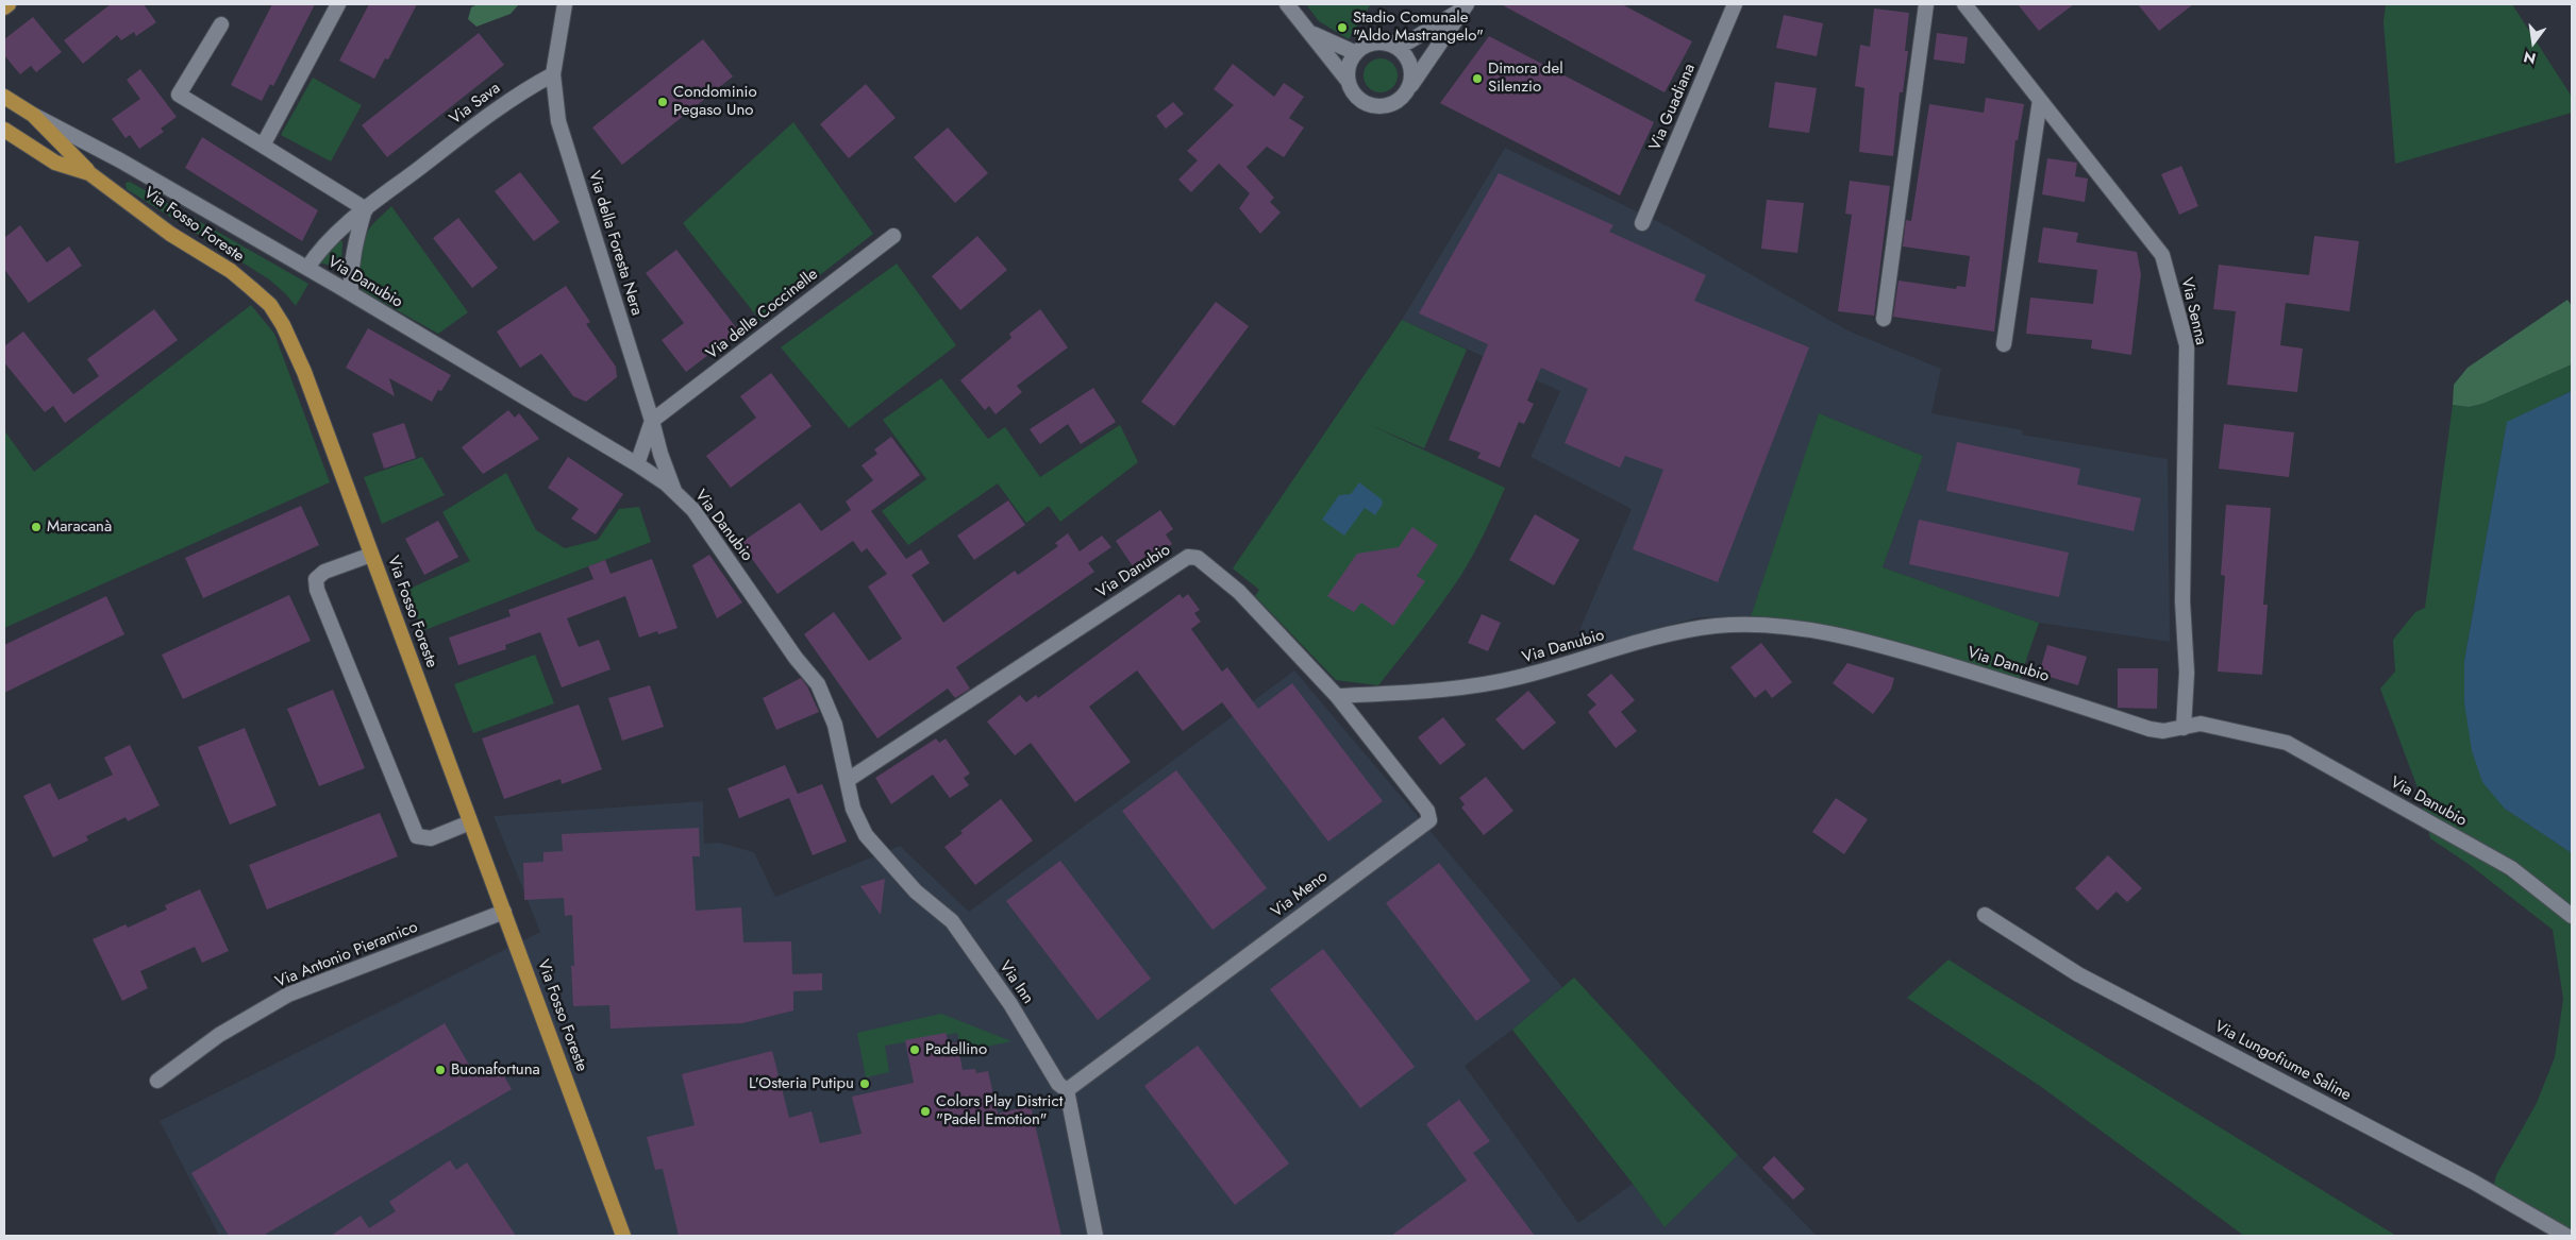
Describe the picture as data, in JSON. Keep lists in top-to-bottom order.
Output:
{
  "streets": {
    "main road": ["Via Fosso Foreste", "Via Danubio"],
    "street": [
      "Via Sava",
      "Via Guadiana",
      "Via della Foresta Nera",
      "Via Senna",
      "Via delle Coccinelle",
      "Via Meno",
      "Via Antonio Pieramico",
      "Via Inn",
      "Via Lungofiume Saline"
    ]
  },
  "crossings": [
    ["Via Sava", "Via della Foresta Nera"],
    ["Via Sava", "Via Danubio"],
    ["Via Fosso Foreste", "Via Antonio Pieramico"],
    ["Via della Foresta Nera", "Via Danubio"],
    ["Via della Foresta Nera", "Via delle Coccinelle"],
    ["Via Danubio", "Via Senna"],
    ["Via Danubio", "Via Meno"],
    ["Via Danubio", "Via Inn"],
    ["Via Meno", "Via Inn"]
  ],
  "places": [
    "Stadio Comunale \"Aldo Mastrangelo\"",
    "Dimora del Silenzio",
    "Condominio Pegaso Uno",
    "Maracanà",
    "Padellino",
    "Buonafortuna",
    "L'Osteria Putipu",
    "Colors Play District \"Padel Emotion\""
  ],
  "north": "bottom"
}
